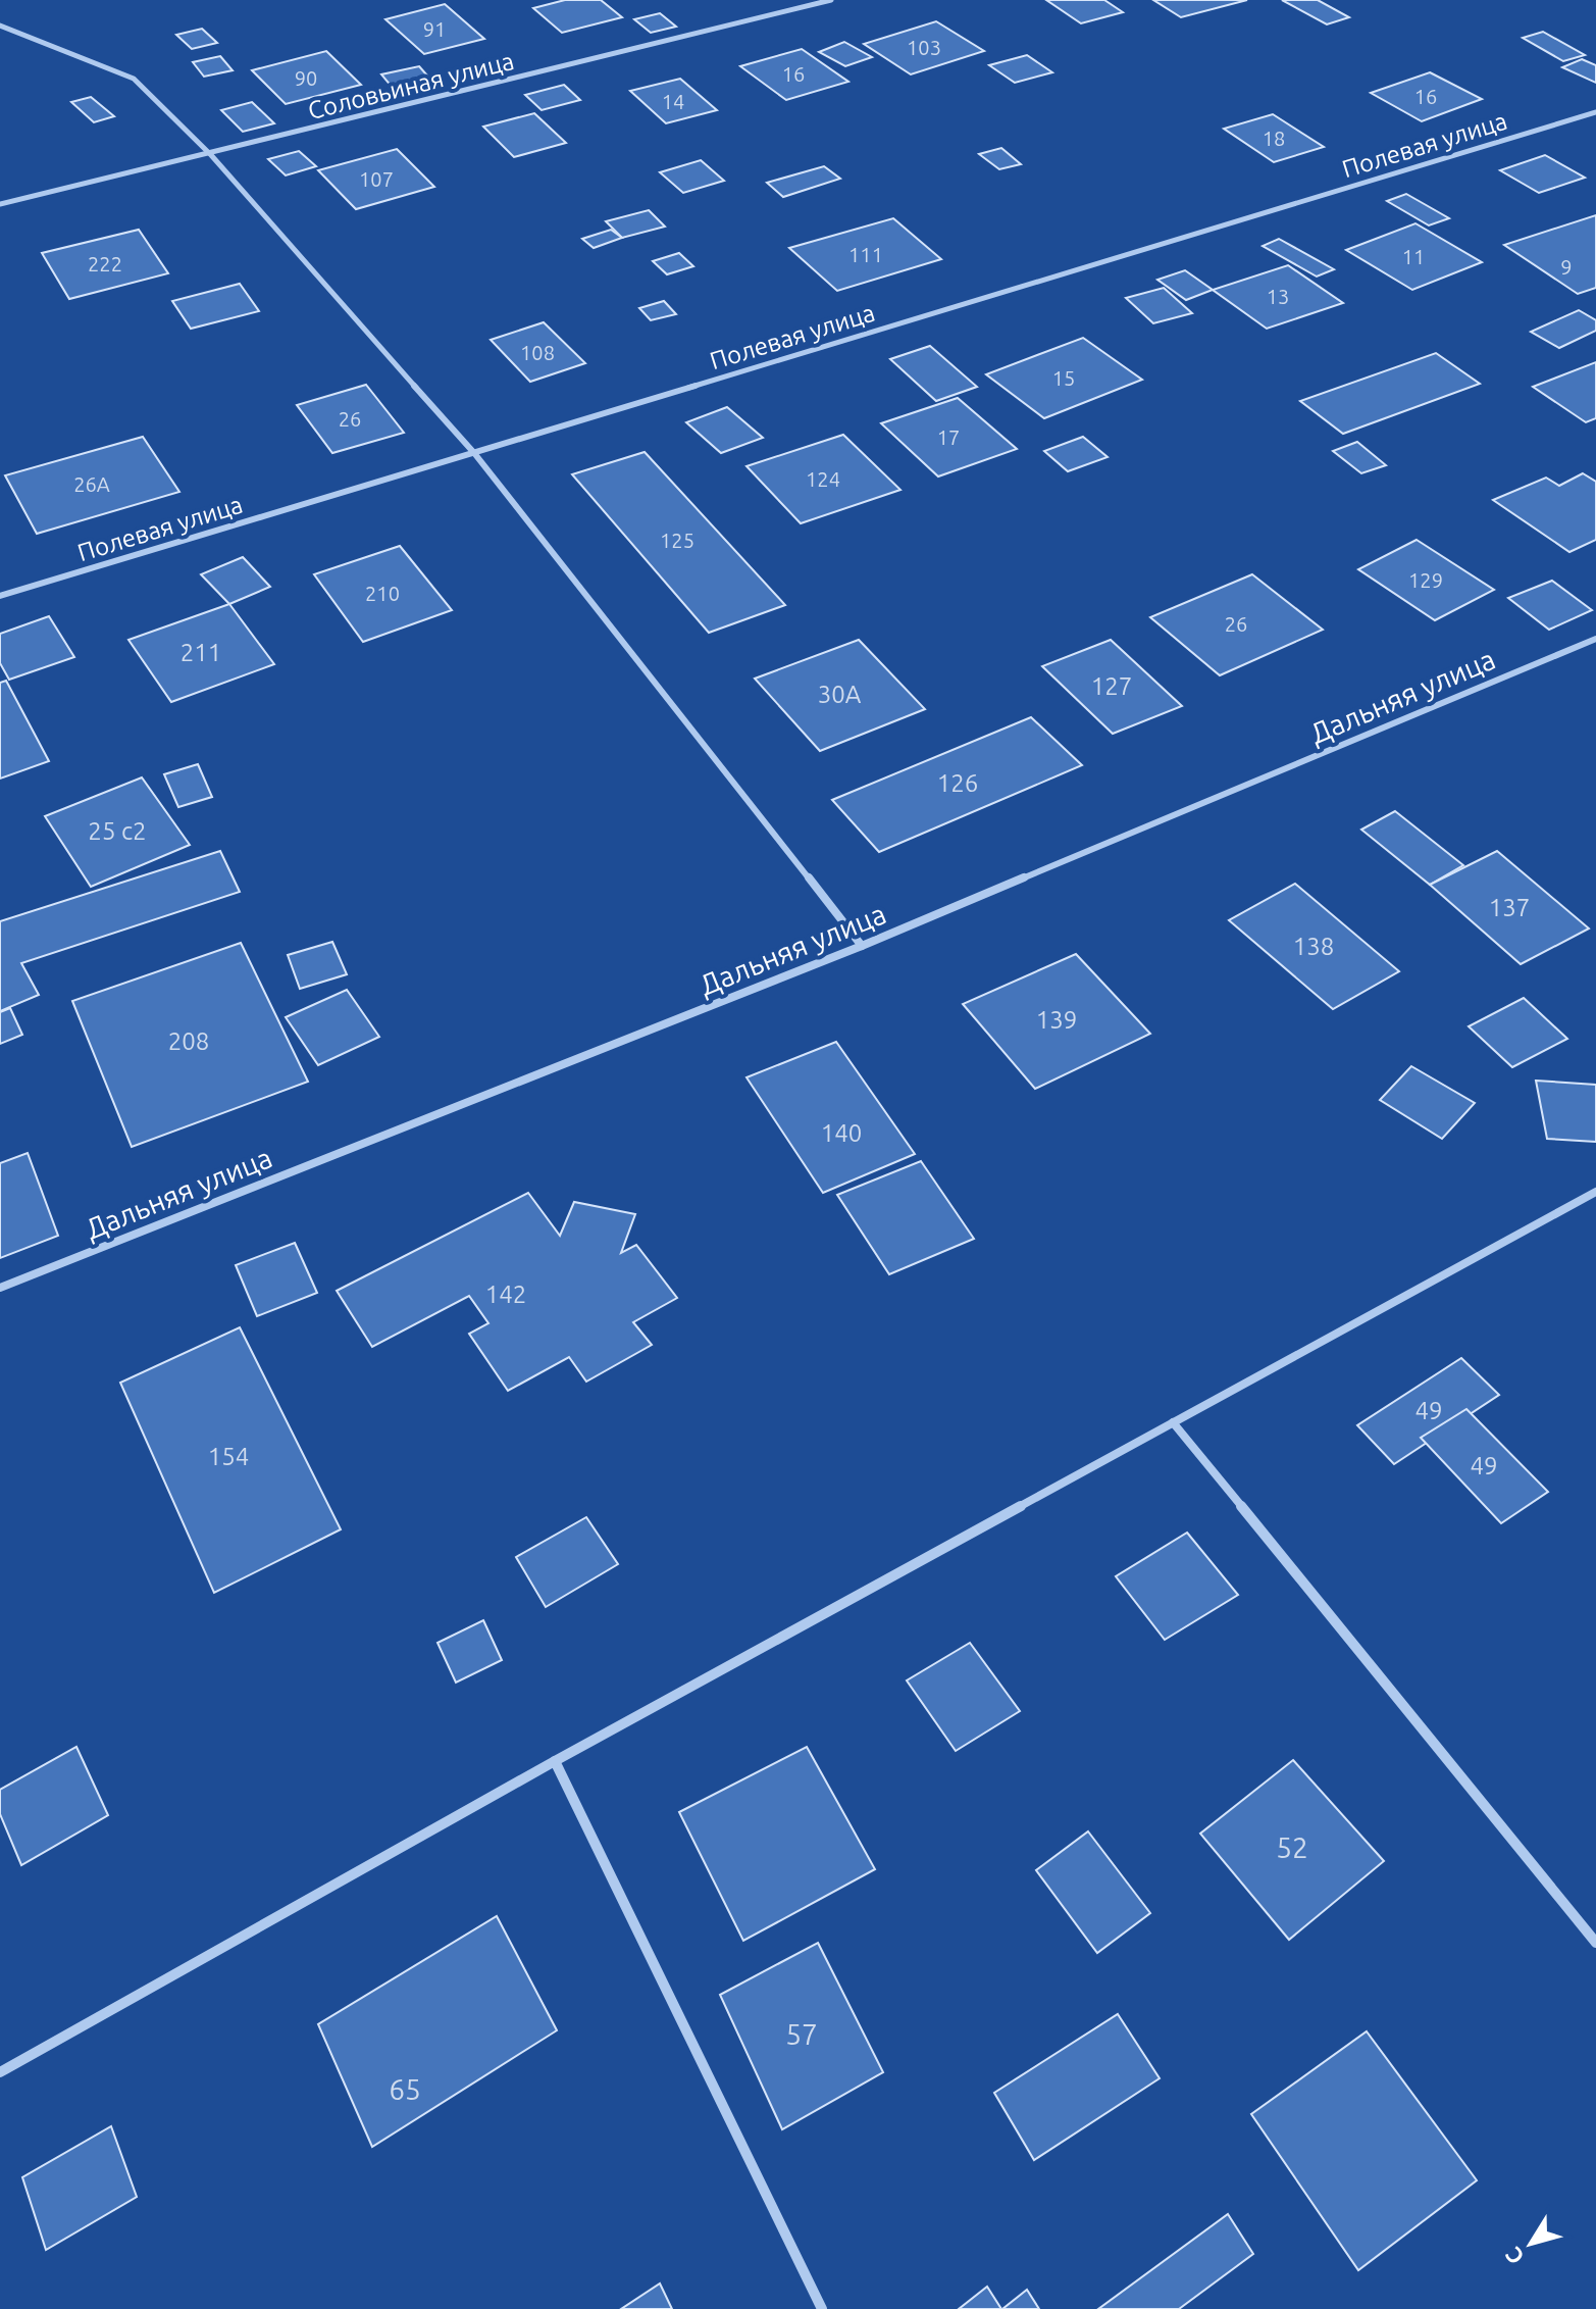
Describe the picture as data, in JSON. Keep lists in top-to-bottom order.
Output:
{
  "streets": {
    "street": ["Соловьиная улица", "Полевая улица", "Дальняя улица"]
  },
  "house_numbers": [
    "91",
    "103",
    "16",
    "90",
    "16",
    "14",
    "18",
    "107",
    "111",
    "11",
    "222",
    "9",
    "13",
    "108",
    "15",
    "26",
    "17",
    "124",
    "26А",
    "125",
    "129",
    "210",
    "26",
    "211",
    "127",
    "30А",
    "126",
    "25 с2",
    "137",
    "138",
    "139",
    "208",
    "140",
    "142",
    "49",
    "154",
    "49",
    "52",
    "57",
    "65"
  ],
  "north": "bottom left"
}
